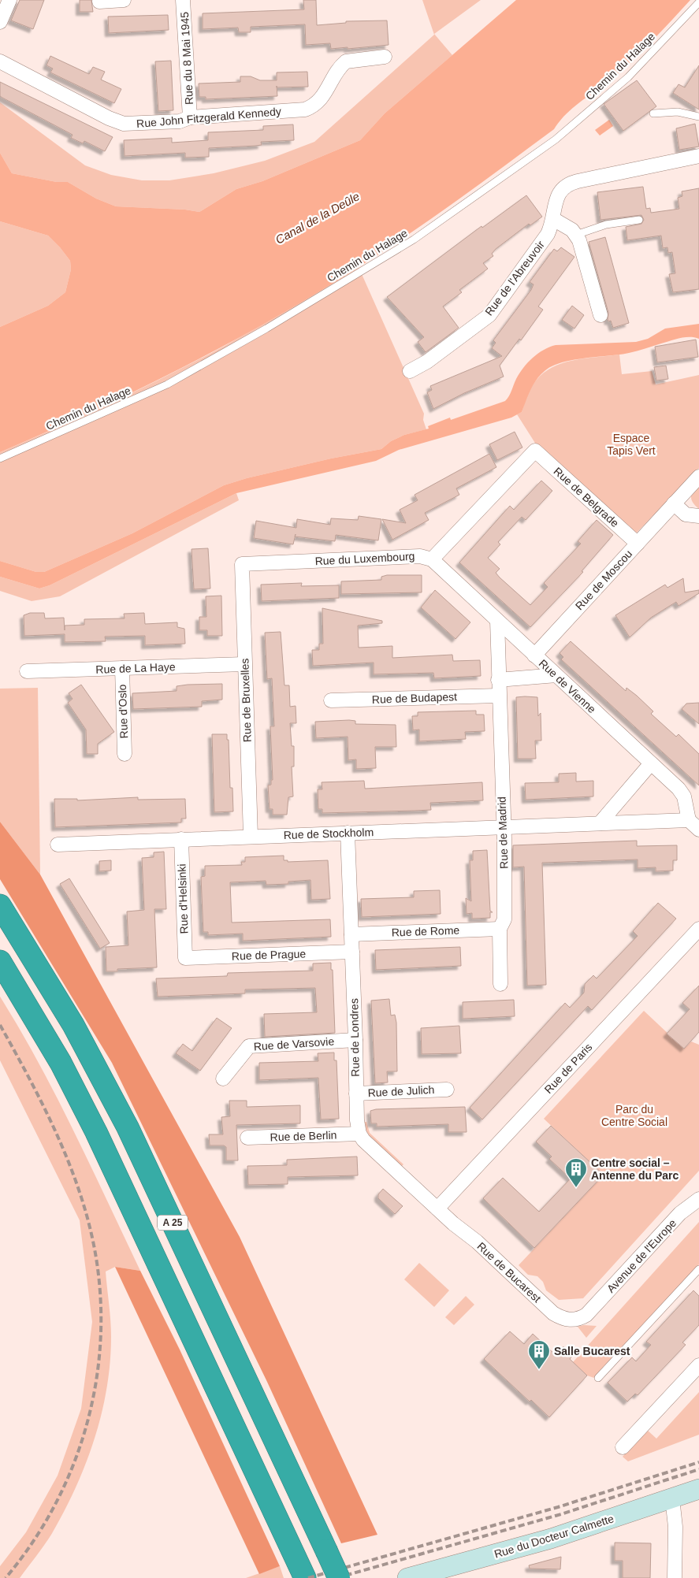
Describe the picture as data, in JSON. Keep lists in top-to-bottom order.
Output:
{
  "streets": {
    "highway": ["A 25"],
    "street": [
      "Rue du 8 Mai 1945",
      "Rue John Fitzgerald Kennedy",
      "Rue de l'Abreuvoir",
      "Rue de Belgrade",
      "Rue du Luxembourg",
      "Rue de Moscou",
      "Rue de La Haye",
      "Rue de Vienne",
      "Rue de Budapest",
      "Rue de Bruxelles",
      "Rue d'Oslo",
      "Rue de Madrid",
      "Rue de Stockholm",
      "Rue d'Helsinki",
      "Rue de Rome",
      "Rue de Prague",
      "Rue de Londres",
      "Rue de Varsovie",
      "Rue de Paris",
      "Rue de Julich",
      "Rue de Berlin",
      "Avenue de l'Europe",
      "Rue de Bucarest",
      "Rue du Docteur Calmette"
    ],
    "lane": ["Chemin du Halage"]
  },
  "crossings": [
    ["Rue du 8 Mai 1945", "Rue John Fitzgerald Kennedy"],
    ["Rue de Belgrade", "Rue du Luxembourg"],
    ["Rue de Belgrade", "Rue de Moscou"],
    ["Rue de Belgrade", "Rue de Vienne"],
    ["Rue du Luxembourg", "Rue de Vienne"],
    ["Rue du Luxembourg", "Rue de Bruxelles"],
    ["Rue de Moscou", "Rue de Vienne"],
    ["Rue de La Haye", "Rue de Bruxelles"],
    ["Rue de La Haye", "Rue d'Oslo"],
    ["Rue de Vienne", "Rue de Madrid"],
    ["Rue de Vienne", "Rue de Stockholm"],
    ["Rue de Budapest", "Rue de Madrid"],
    ["Rue de Bruxelles", "Rue de Stockholm"],
    ["Rue de Madrid", "Rue de Stockholm"],
    ["Rue de Madrid", "Rue de Rome"],
    ["Rue de Stockholm", "Rue d'Helsinki"],
    ["Rue de Stockholm", "Rue de Londres"],
    ["Rue d'Helsinki", "Rue de Prague"],
    ["Rue de Rome", "Rue de Londres"],
    ["Rue de Prague", "Rue de Londres"],
    ["Rue de Londres", "Rue de Varsovie"],
    ["Rue de Londres", "Rue de Julich"],
    ["Rue de Londres", "Rue de Berlin"],
    ["Rue de Paris", "Rue de Bucarest"],
    ["Avenue de l'Europe", "Rue de Bucarest"]
  ],
  "water": ["Canal de la Deûle"],
  "parks": ["Espace Tapis Vert", "Parc du Centre Social"],
  "places": {
    "building": ["Centre social – Antenne du Parc", "Salle Bucarest"]
  }
}
